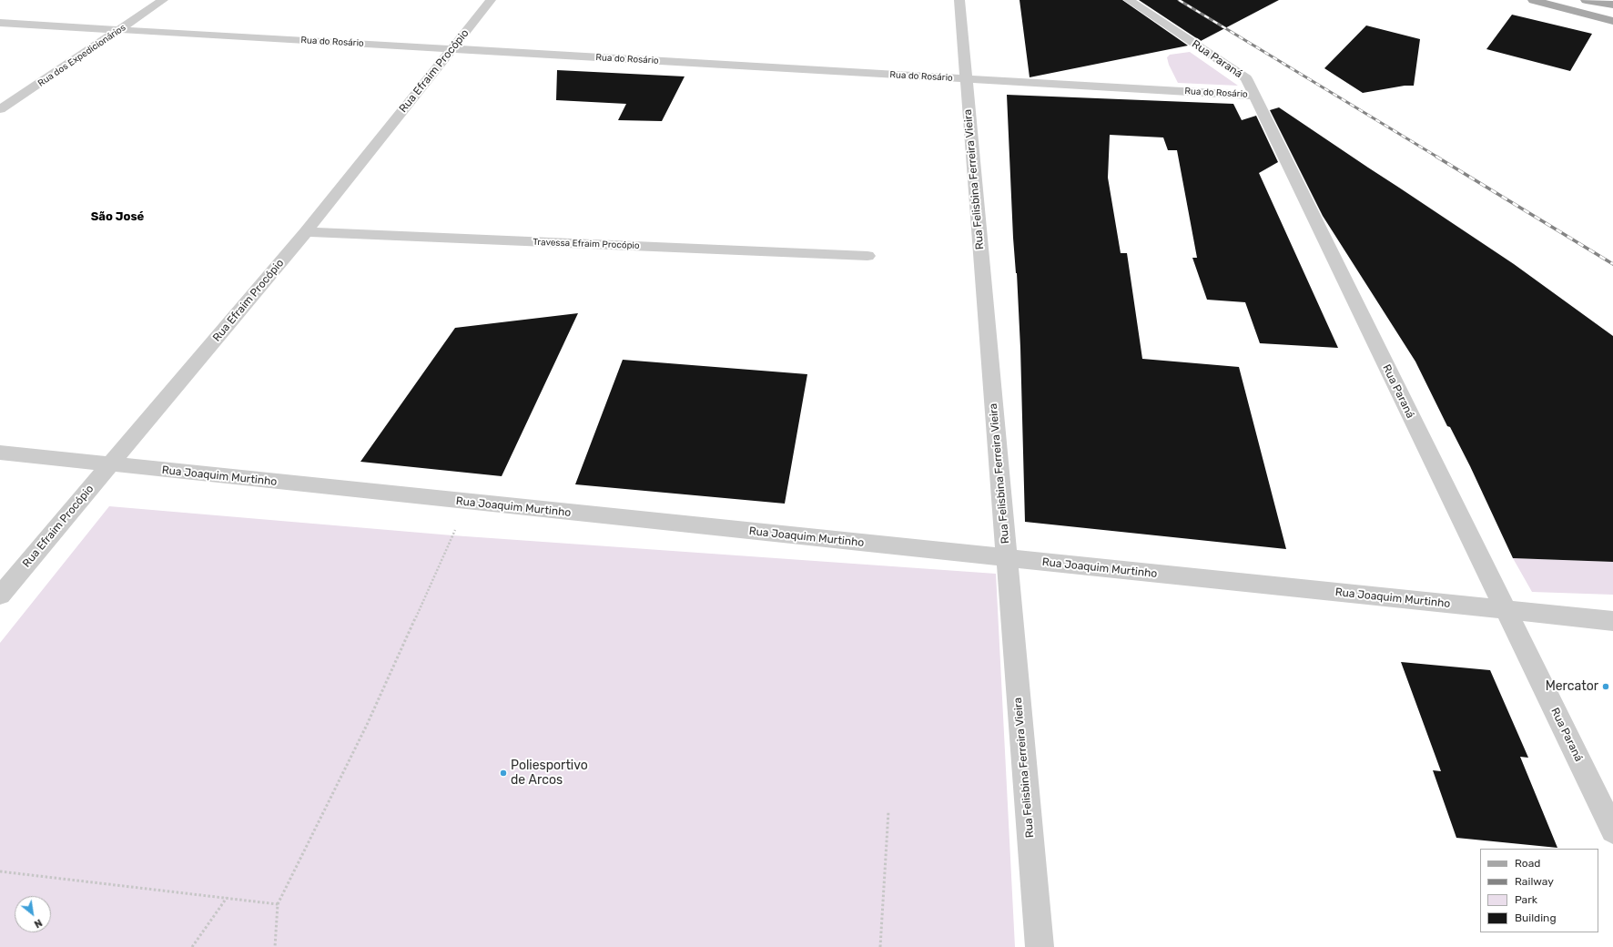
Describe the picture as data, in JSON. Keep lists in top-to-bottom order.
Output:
{
  "streets": {
    "street": [
      "Rua do Rosário",
      "Rua dos Expedicionários",
      "Rua Paraná",
      "Rua Efraim Procópio",
      "Rua Felisbina Ferreira Vieira",
      "Travessa Efraim Procópio",
      "Rua Joaquim Murtinho"
    ]
  },
  "crossings": [
    ["Rua do Rosário", "Rua dos Expedicionários"],
    ["Rua do Rosário", "Rua Paraná"],
    ["Rua do Rosário", "Rua Efraim Procópio"],
    ["Rua do Rosário", "Rua Felisbina Ferreira Vieira"],
    ["Rua Paraná", "Rua Joaquim Murtinho"],
    ["Rua Efraim Procópio", "Travessa Efraim Procópio"],
    ["Rua Efraim Procópio", "Rua Joaquim Murtinho"],
    ["Rua Felisbina Ferreira Vieira", "Rua Joaquim Murtinho"]
  ],
  "districts": ["São José"],
  "places": ["Mercator", "Poliesportivo de Arcos"],
  "legend": [
    "Road",
    "Railway",
    "Park",
    "Building"
  ],
  "north": "bottom right"
}
